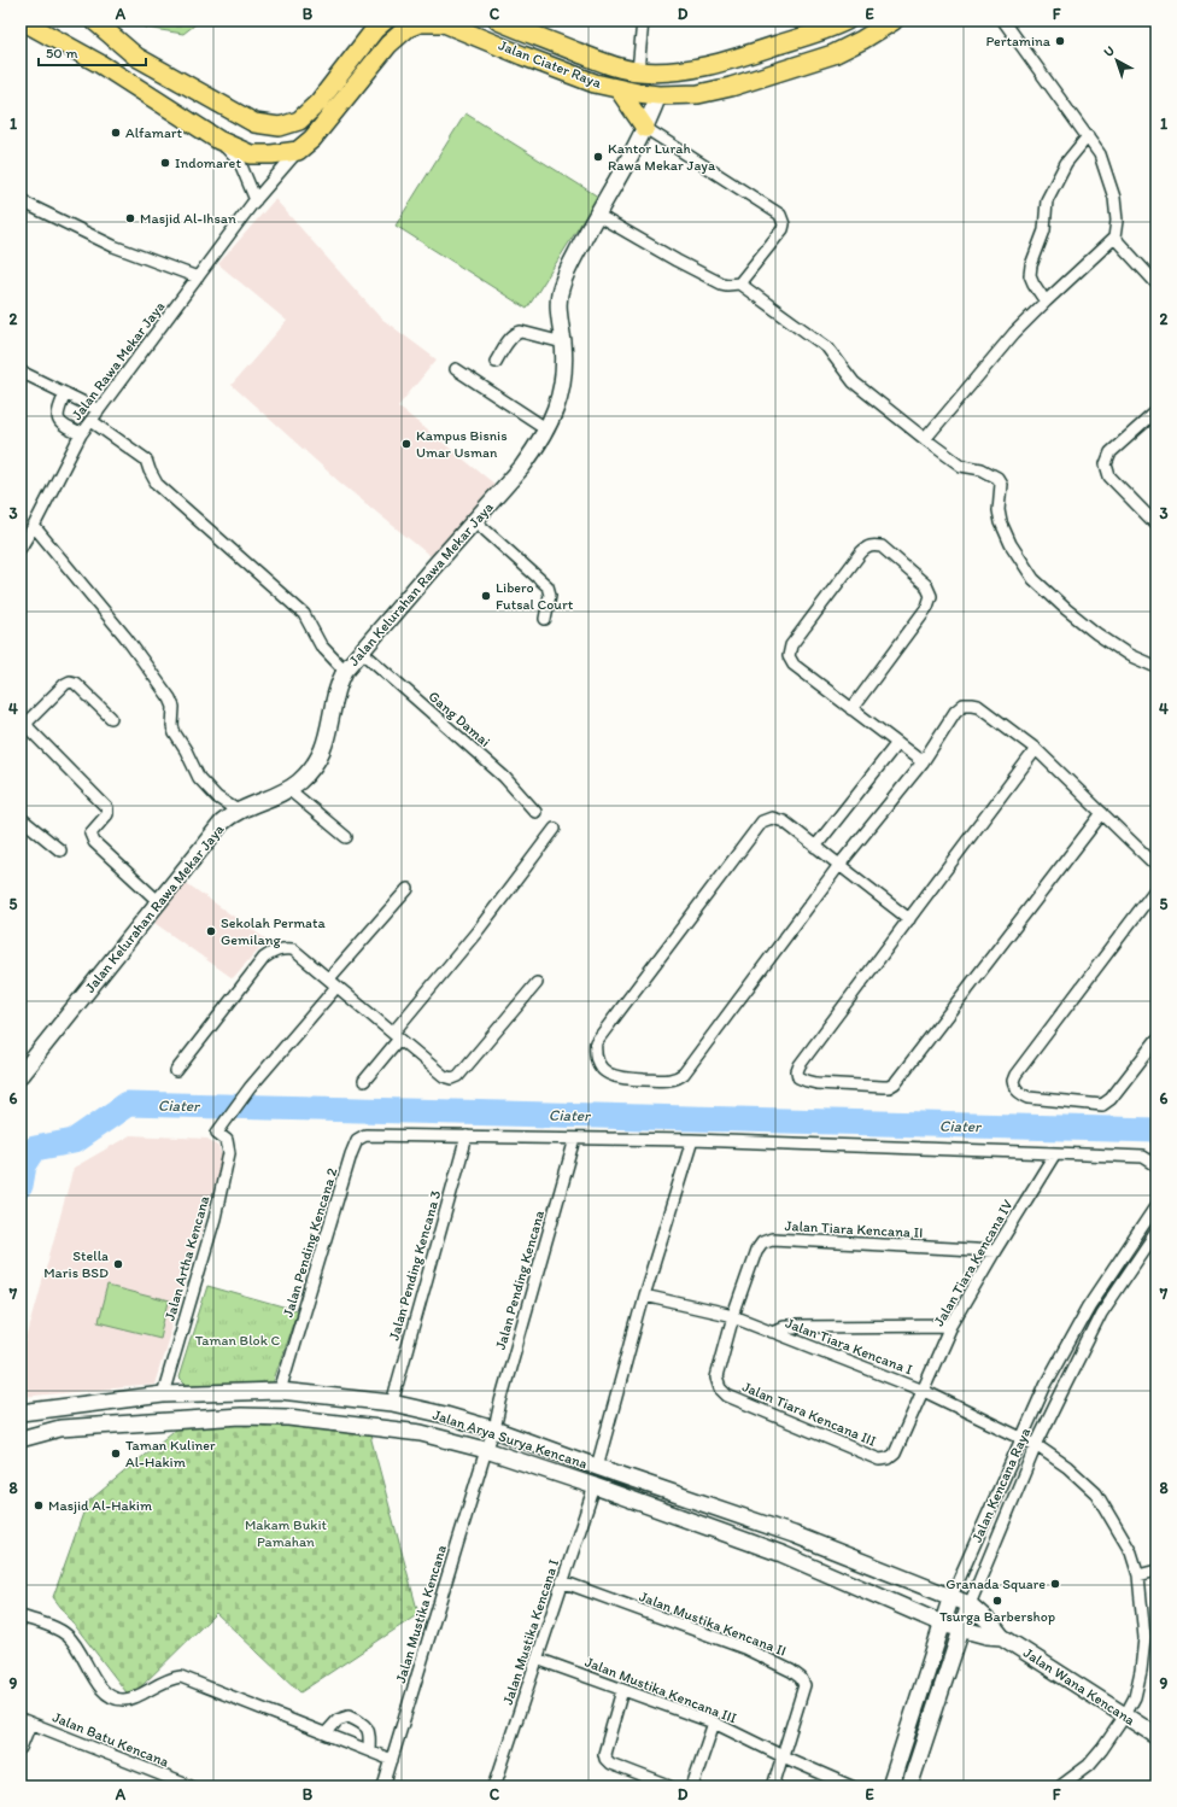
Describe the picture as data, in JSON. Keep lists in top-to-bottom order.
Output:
{
  "streets": {
    "main road": ["Jalan Ciater Raya"],
    "street": [
      "Jalan Rawa Mekar Jaya",
      "Jalan Kelurahan Rawa Mekar Jaya",
      "Gang Damai",
      "Jalan Tiara Kencana II",
      "Jalan Pending Kencana 2",
      "Jalan Artha Kencana",
      "Jalan Tiara Kencana IV",
      "Jalan Pending Kencana 3",
      "Jalan Pending Kencana",
      "Jalan Tiara Kencana I",
      "Jalan Tiara Kencana III",
      "Jalan Arya Surya Kencana",
      "Jalan Kencana Raya",
      "Jalan Mustika Kencana",
      "Jalan Mustika Kencana II",
      "Jalan Mustika Kencana I",
      "Jalan Wana Kencana",
      "Jalan Mustika Kencana III",
      "Jalan Batu Kencana"
    ]
  },
  "crossings": [
    ["Jalan Ciater Raya", "Jalan Rawa Mekar Jaya"],
    ["Jalan Ciater Raya", "Jalan Kelurahan Rawa Mekar Jaya"],
    ["Jalan Kelurahan Rawa Mekar Jaya", "Gang Damai"],
    ["Jalan Tiara Kencana II", "Jalan Tiara Kencana IV"],
    ["Jalan Tiara Kencana II", "Jalan Tiara Kencana I"],
    ["Jalan Tiara Kencana II", "Jalan Tiara Kencana III"],
    ["Jalan Pending Kencana 2", "Jalan Pending Kencana 3"],
    ["Jalan Pending Kencana 2", "Jalan Arya Surya Kencana"],
    ["Jalan Artha Kencana", "Jalan Arya Surya Kencana"],
    ["Jalan Tiara Kencana IV", "Jalan Tiara Kencana I"],
    ["Jalan Tiara Kencana IV", "Jalan Tiara Kencana III"],
    ["Jalan Pending Kencana 3", "Jalan Arya Surya Kencana"],
    ["Jalan Pending Kencana", "Jalan Arya Surya Kencana"],
    ["Jalan Pending Kencana", "Jalan Mustika Kencana"],
    ["Jalan Tiara Kencana I", "Jalan Tiara Kencana III"],
    ["Jalan Tiara Kencana I", "Jalan Kencana Raya"],
    ["Jalan Tiara Kencana I", "Jalan Wana Kencana"],
    ["Jalan Arya Surya Kencana", "Jalan Kencana Raya"],
    ["Jalan Arya Surya Kencana", "Jalan Mustika Kencana"],
    ["Jalan Arya Surya Kencana", "Jalan Mustika Kencana I"],
    ["Jalan Arya Surya Kencana", "Jalan Wana Kencana"],
    ["Jalan Kencana Raya", "Jalan Wana Kencana"],
    ["Jalan Mustika Kencana II", "Jalan Mustika Kencana I"],
    ["Jalan Mustika Kencana II", "Jalan Mustika Kencana III"],
    ["Jalan Mustika Kencana I", "Jalan Mustika Kencana III"]
  ],
  "water": ["Ciater"],
  "parks": ["Taman Blok C", "Makam Bukit Pamahan"],
  "places": [
    "Pertamina",
    "Alfamart",
    "Kantor Lurah Rawa Mekar Jaya",
    "Indomaret",
    "Masjid Al-Ihsan",
    "Kampus Bisnis Umar Usman",
    "Libero Futsal Court",
    "Sekolah Permata Gemilang",
    "Stella Maris BSD",
    "Taman Kuliner Al-Hakim",
    "Masjid Al-Hakim",
    "Granada Square",
    "Tsurga Barbershop"
  ],
  "scale_bar": "50 m",
  "north": "top left",
  "grid": {
    "columns": [
      "A",
      "B",
      "C",
      "D",
      "E",
      "F"
    ],
    "rows": [
      "1",
      "2",
      "3",
      "4",
      "5",
      "6",
      "7",
      "8",
      "9"
    ]
  }
}
